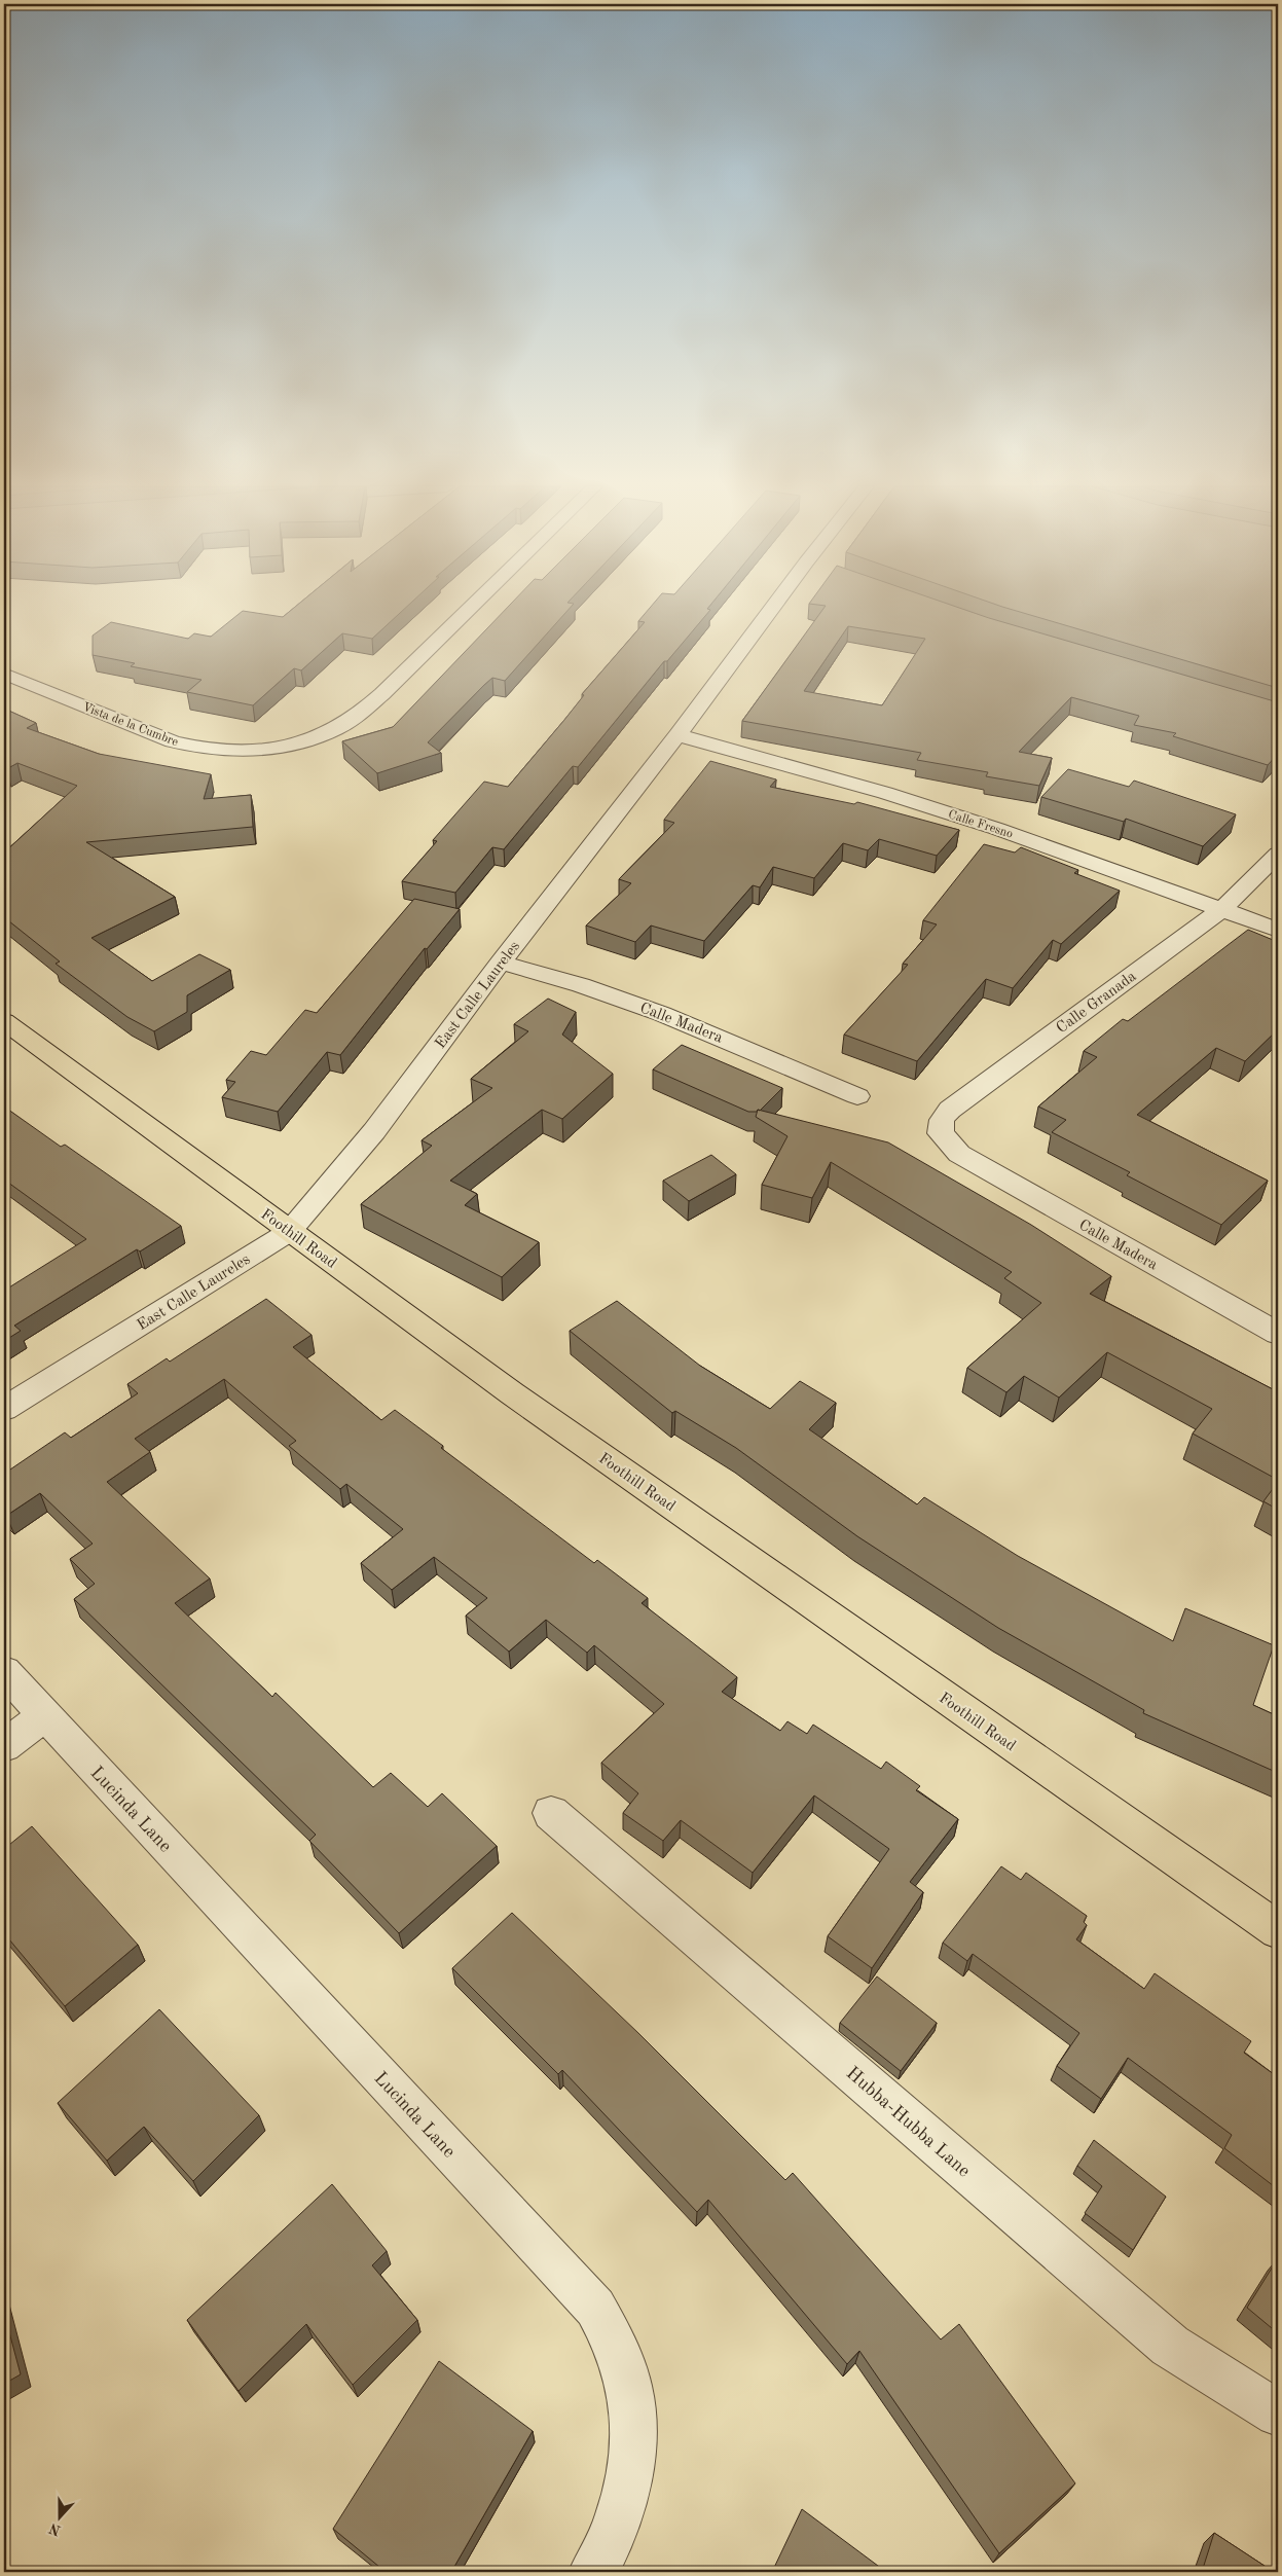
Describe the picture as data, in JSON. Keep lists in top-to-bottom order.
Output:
{
  "streets": {
    "main road": ["Foothill Road"],
    "street": [
      "Vista de la Cumbre",
      "Calle Fresno",
      "East Calle Laureles",
      "Calle Granada",
      "Calle Madera",
      "Lucinda Lane",
      "Hubba-Hubba Lane"
    ]
  },
  "crossings": [
    ["Calle Fresno", "East Calle Laureles"],
    ["Calle Fresno", "Calle Granada"],
    ["East Calle Laureles", "Calle Madera"],
    ["East Calle Laureles", "Foothill Road"],
    ["Calle Granada", "Calle Madera"]
  ],
  "north": "bottom"
}
